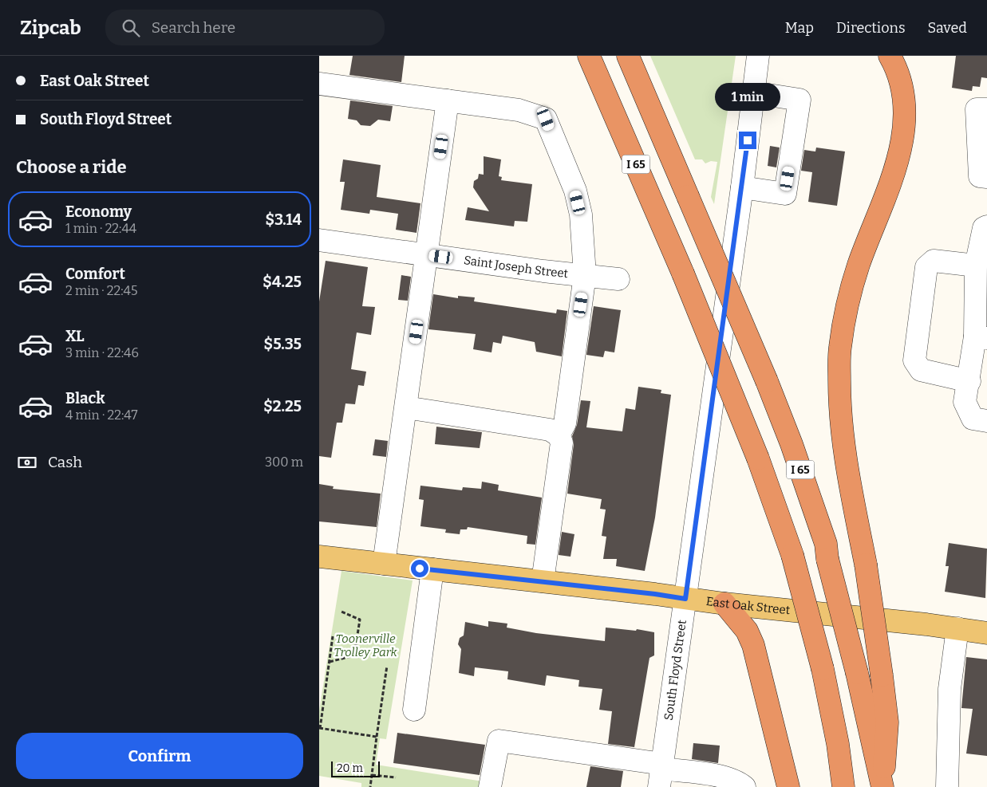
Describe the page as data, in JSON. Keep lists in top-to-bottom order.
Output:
{
  "streets": {
    "highway": ["I 65"],
    "main road": ["East Oak Street"],
    "street": ["Saint Joseph Street", "South Floyd Street"]
  },
  "crossings": [
    ["East Oak Street", "South Floyd Street"]
  ],
  "parks": ["Toonerville Trolley Park"],
  "scale_bar": "20 m",
  "page": {
    "header": "Zipcab",
    "search": "Search here",
    "nav": ["Map", "Directions", "Saved"],
    "banner": ["East Oak Street", "South Floyd Street"],
    "bubble": "1 min",
    "heading": "Choose a ride",
    "list": [
      {
        "name": "Economy",
        "note": "1 min · 22:44",
        "value": "$3.14"
      },
      {
        "name": "Comfort",
        "note": "2 min · 22:45",
        "value": "$4.25"
      },
      {
        "name": "XL",
        "note": "3 min · 22:46",
        "value": "$5.35"
      },
      {
        "name": "Black",
        "note": "4 min · 22:47",
        "value": "$2.25"
      }
    ],
    "pay": ["Cash", "300 m"],
    "buttons": "Confirm",
    "scale": "20 m"
  }
}
